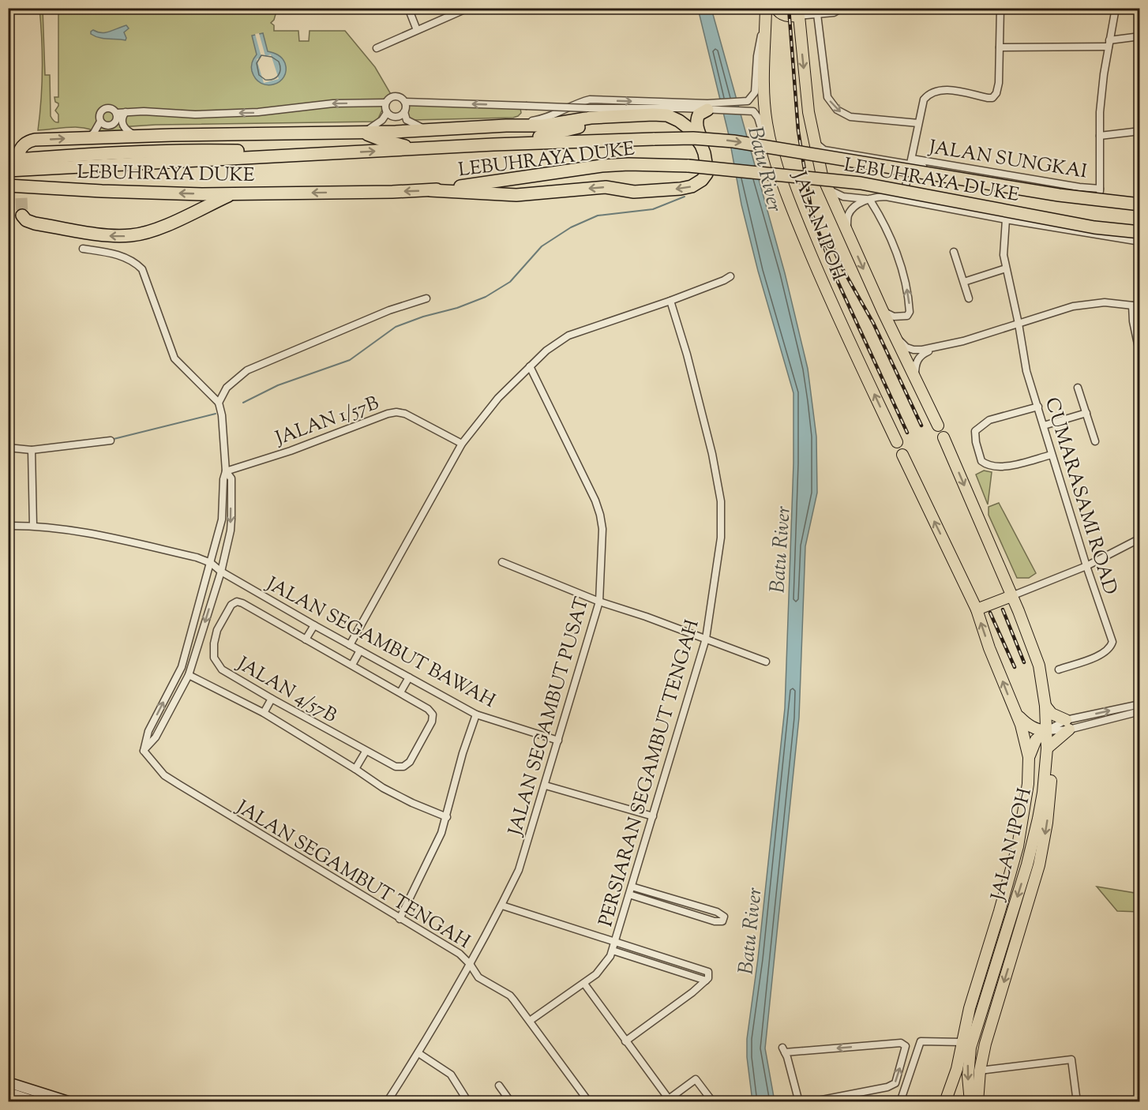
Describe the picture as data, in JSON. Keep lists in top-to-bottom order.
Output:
{
  "streets": {
    "highway": ["LEBUHRAYA DUKE"],
    "main road": ["JALAN IPOH"],
    "street": [
      "JALAN SUNGKAI",
      "JALAN 1/57B",
      "CUMARASAMI ROAD",
      "JALAN SEGAMBUT BAWAH",
      "JALAN 4/57B",
      "JALAN SEGAMBUT PUSAT",
      "PERSIARAN SEGAMBUT TENGAH",
      "JALAN SEGAMBUT TENGAH"
    ]
  },
  "crossings": [
    ["LEBUHRAYA DUKE", "JALAN SUNGKAI"],
    ["JALAN SUNGKAI", "JALAN IPOH"],
    ["JALAN SEGAMBUT BAWAH", "JALAN SEGAMBUT PUSAT"],
    ["JALAN SEGAMBUT PUSAT", "JALAN SEGAMBUT TENGAH"],
    ["PERSIARAN SEGAMBUT TENGAH", "JALAN SEGAMBUT TENGAH"]
  ],
  "water": ["Batu River"]
}
